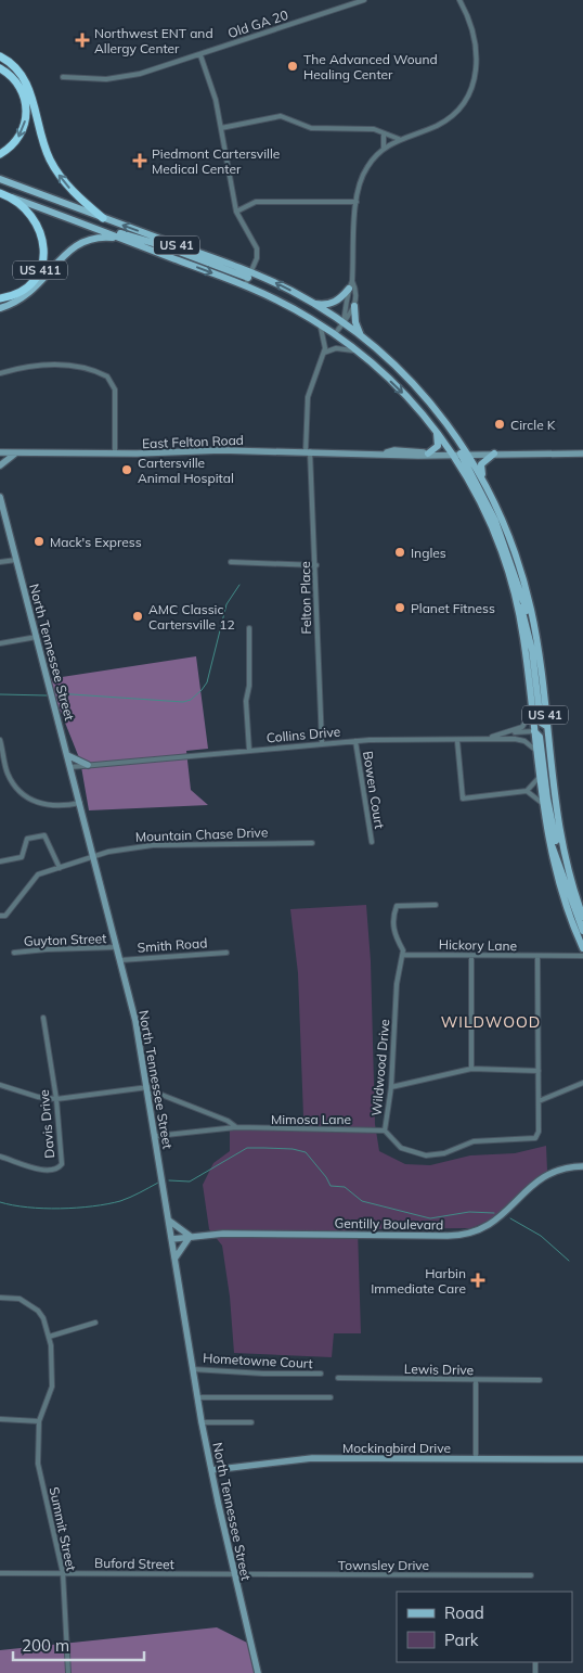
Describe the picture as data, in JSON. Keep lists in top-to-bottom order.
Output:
{
  "streets": {
    "highway": ["US 41", "US 411"],
    "street": [
      "Old GA 20",
      "East Felton Road",
      "Felton Place",
      "North Tennessee Street",
      "Collins Drive",
      "Bowen Court",
      "Mountain Chase Drive",
      "Guyton Street",
      "Smith Road",
      "Hickory Lane",
      "Wildwood Drive",
      "Mimosa Lane",
      "Davis Drive",
      "Gentilly Boulevard",
      "Hometowne Court",
      "Lewis Drive",
      "Mockingbird Drive",
      "Summit Street",
      "Buford Street",
      "Townsley Drive"
    ]
  },
  "crossings": [
    ["US 41", "US 411"],
    ["US 41", "East Felton Road"],
    ["US 41", "Collins Drive"],
    ["East Felton Road", "Felton Place"],
    ["Felton Place", "Collins Drive"],
    ["North Tennessee Street", "Collins Drive"],
    ["North Tennessee Street", "Mountain Chase Drive"],
    ["North Tennessee Street", "Guyton Street"],
    ["North Tennessee Street", "Smith Road"],
    ["North Tennessee Street", "Mimosa Lane"],
    ["North Tennessee Street", "Gentilly Boulevard"],
    ["North Tennessee Street", "Hometowne Court"],
    ["North Tennessee Street", "Mockingbird Drive"],
    ["North Tennessee Street", "Buford Street"],
    ["North Tennessee Street", "Townsley Drive"],
    ["Collins Drive", "Bowen Court"],
    ["Hickory Lane", "Wildwood Drive"],
    ["Wildwood Drive", "Mimosa Lane"],
    ["Summit Street", "Buford Street"],
    ["Buford Street", "Townsley Drive"]
  ],
  "districts": ["WILDWOOD"],
  "places": {
    "health": ["Northwest ENT and Allergy Center", "Piedmont Cartersville Medical Center", "Harbin Immediate Care"],
    "other": [
      "The Advanced Wound Healing Center",
      "Circle K",
      "Cartersville Animal Hospital",
      "Mack's Express",
      "Ingles",
      "Planet Fitness",
      "AMC Classic Cartersville 12"
    ]
  },
  "legend": ["Road", "Park"],
  "scale_bar": "200 m"
}
